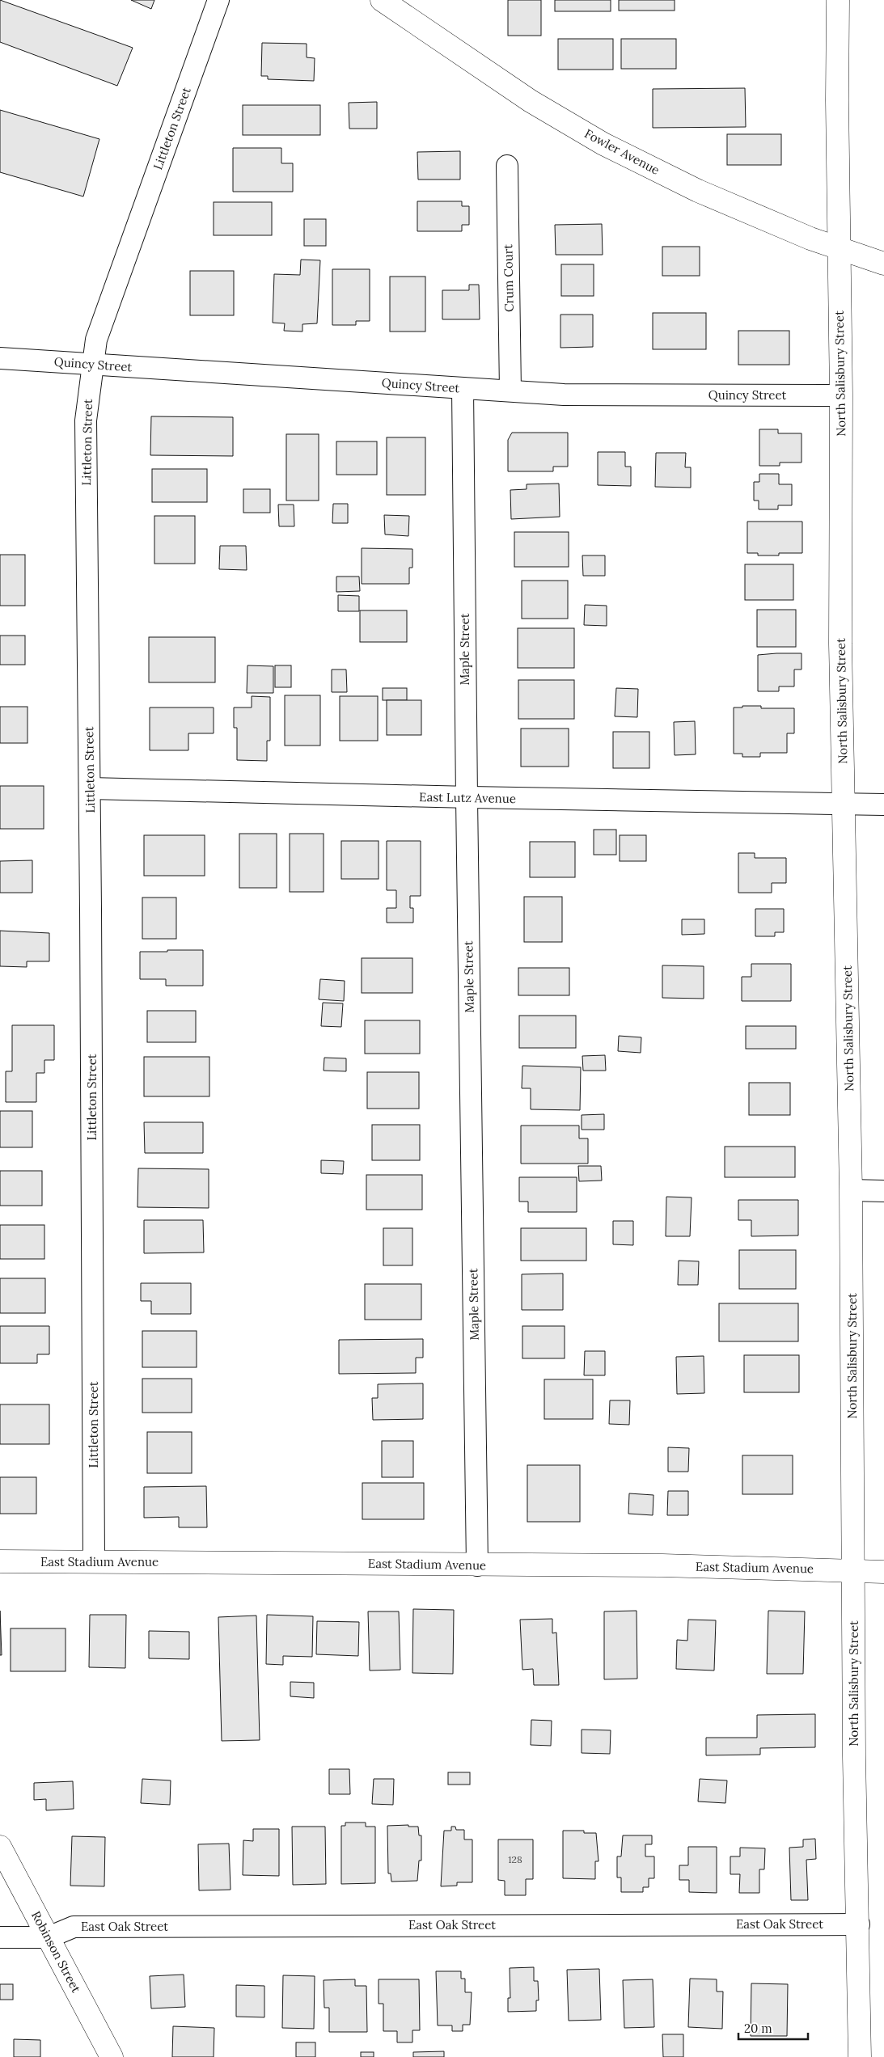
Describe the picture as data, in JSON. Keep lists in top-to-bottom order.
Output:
{
  "streets": {
    "street": [
      "Littleton Street",
      "Fowler Avenue",
      "Crum Court",
      "Quincy Street",
      "North Salisbury Street",
      "Maple Street",
      "East Lutz Avenue",
      "East Stadium Avenue",
      "East Oak Street",
      "Robinson Street"
    ]
  },
  "crossings": [
    ["Littleton Street", "Quincy Street"],
    ["Littleton Street", "East Lutz Avenue"],
    ["Littleton Street", "East Stadium Avenue"],
    ["Fowler Avenue", "North Salisbury Street"],
    ["Crum Court", "Quincy Street"],
    ["Quincy Street", "North Salisbury Street"],
    ["Quincy Street", "Maple Street"],
    ["North Salisbury Street", "East Lutz Avenue"],
    ["North Salisbury Street", "East Stadium Avenue"],
    ["North Salisbury Street", "East Oak Street"],
    ["Maple Street", "East Lutz Avenue"],
    ["Maple Street", "East Stadium Avenue"],
    ["East Oak Street", "Robinson Street"]
  ],
  "house_numbers": ["128"],
  "scale_bar": "20 m"
}
